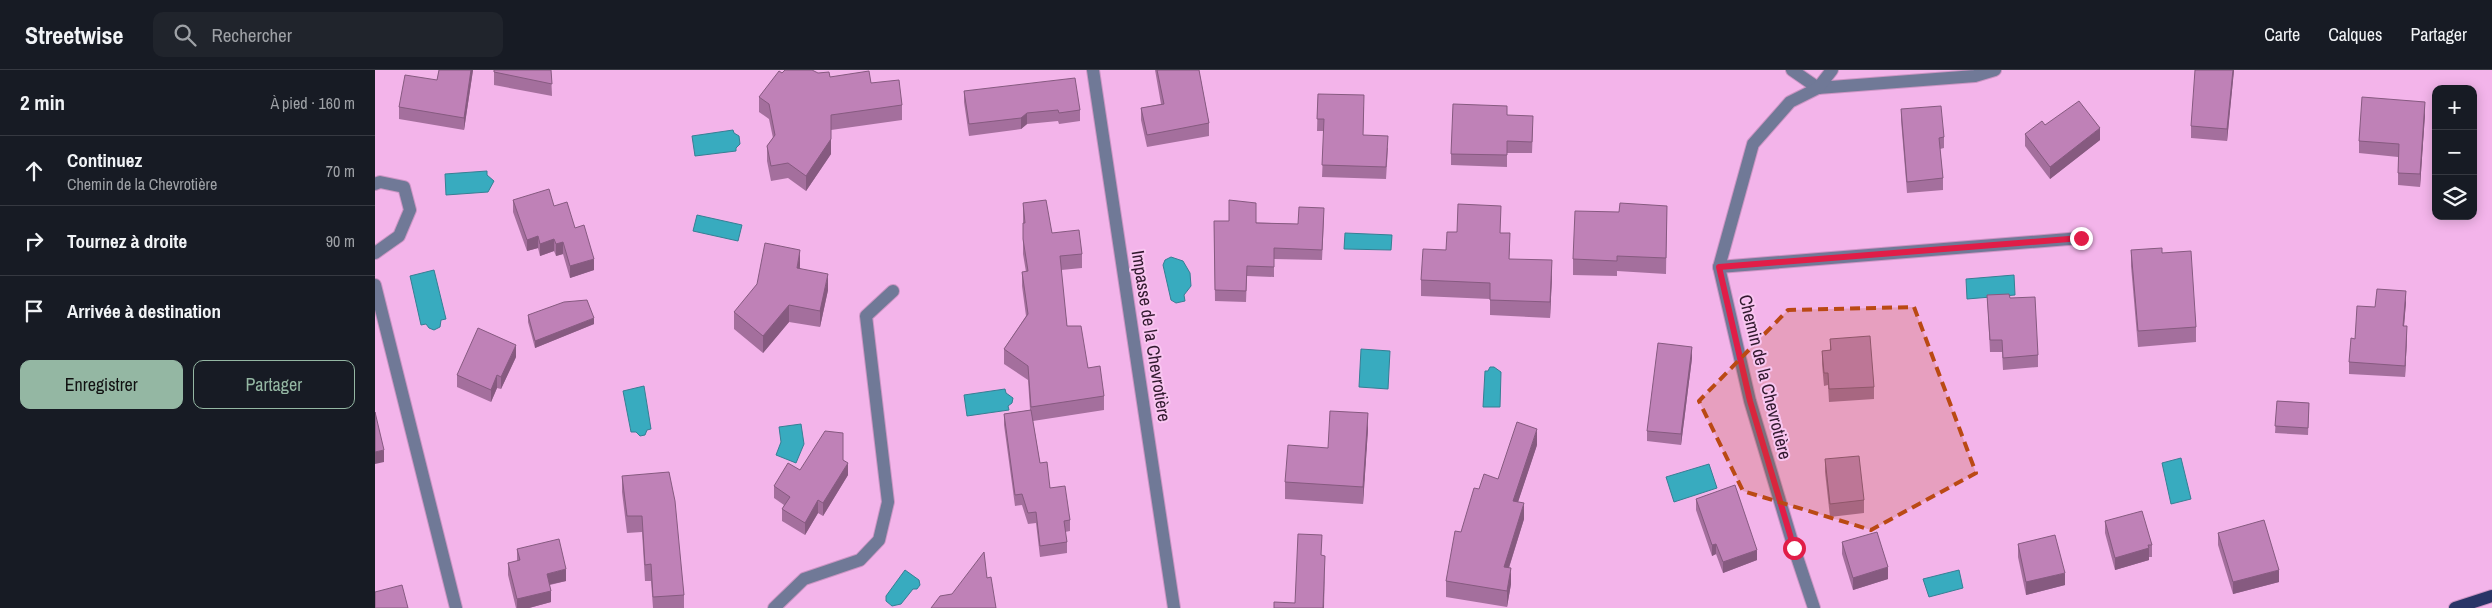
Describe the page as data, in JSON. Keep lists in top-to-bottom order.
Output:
{
  "streets": {
    "street": ["Impasse de la Chevrotière", "Chemin de la Chevrotière"]
  },
  "page": {
    "header": "Streetwise",
    "search": "Rechercher",
    "nav": ["Carte", "Calques", "Partager"],
    "heading": ["2 min", "À pied · 160 m"],
    "map_buttons": ["+", "−"],
    "list": [
      ["Continuez", "Chemin de la Chevrotière", "70 m"],
      ["Tournez à droite", "90 m"],
      "Arrivée à destination"
    ],
    "buttons": ["Enregistrer", "Partager"]
  }
}
